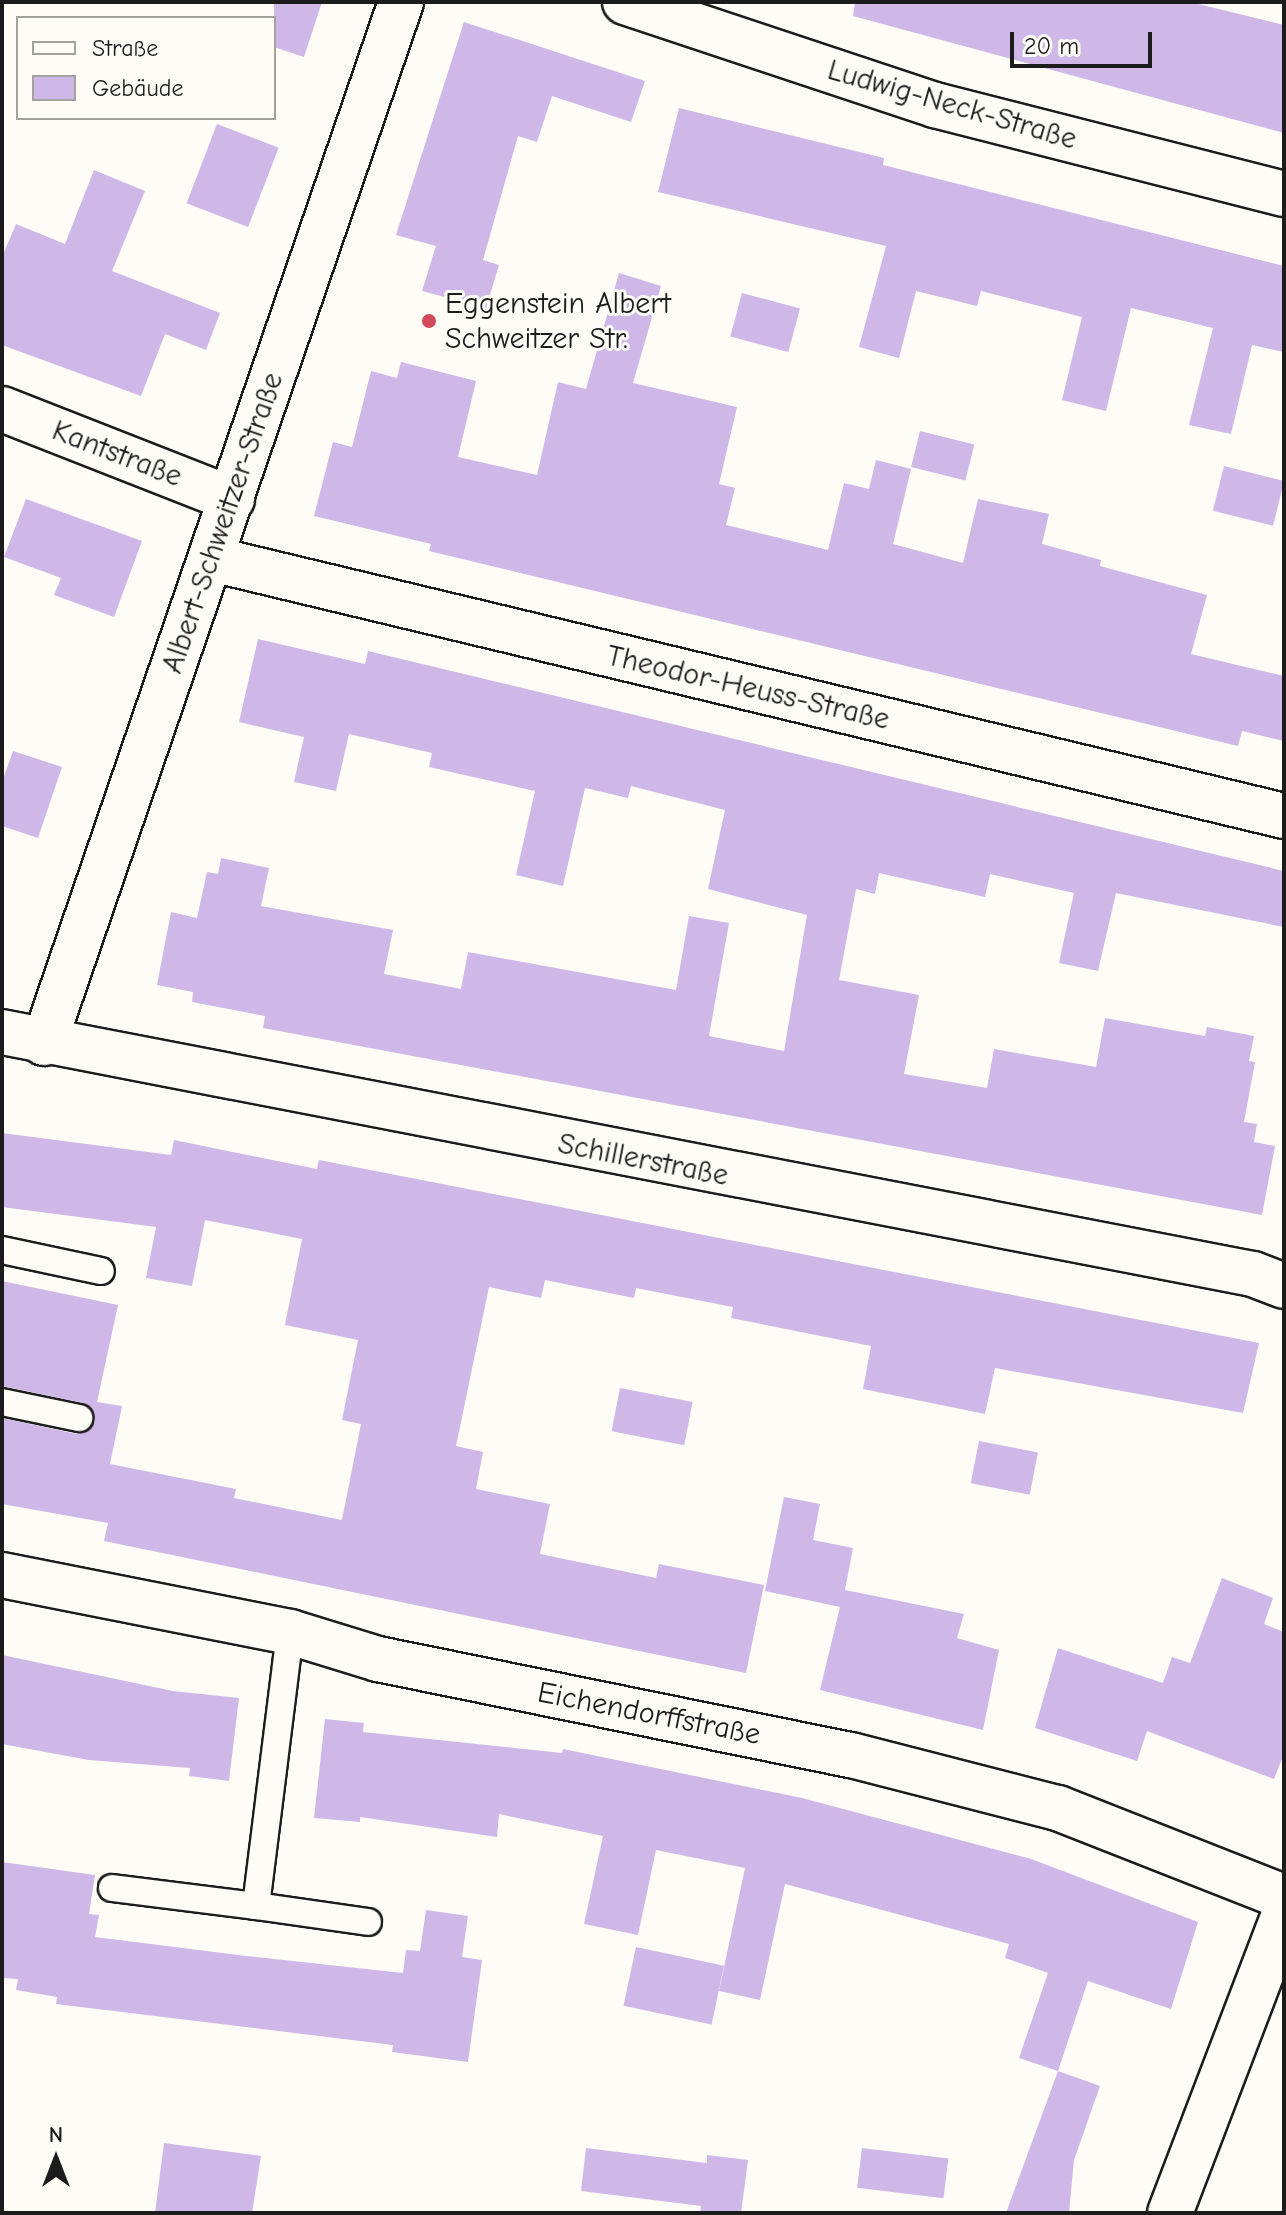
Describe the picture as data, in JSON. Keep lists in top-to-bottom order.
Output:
{
  "streets": {
    "street": [
      "Ludwig-Neck-Straße",
      "Kantstraße",
      "Albert-Schweitzer-Straße",
      "Theodor-Heuss-Straße",
      "Schillerstraße",
      "Eichendorffstraße"
    ]
  },
  "crossings": [
    ["Kantstraße", "Albert-Schweitzer-Straße"],
    ["Albert-Schweitzer-Straße", "Theodor-Heuss-Straße"],
    ["Albert-Schweitzer-Straße", "Schillerstraße"]
  ],
  "places": ["Eggenstein Albert Schweitzer Str."],
  "legend": ["Straße", "Gebäude"],
  "scale_bar": "20 m",
  "north": "top"
}
